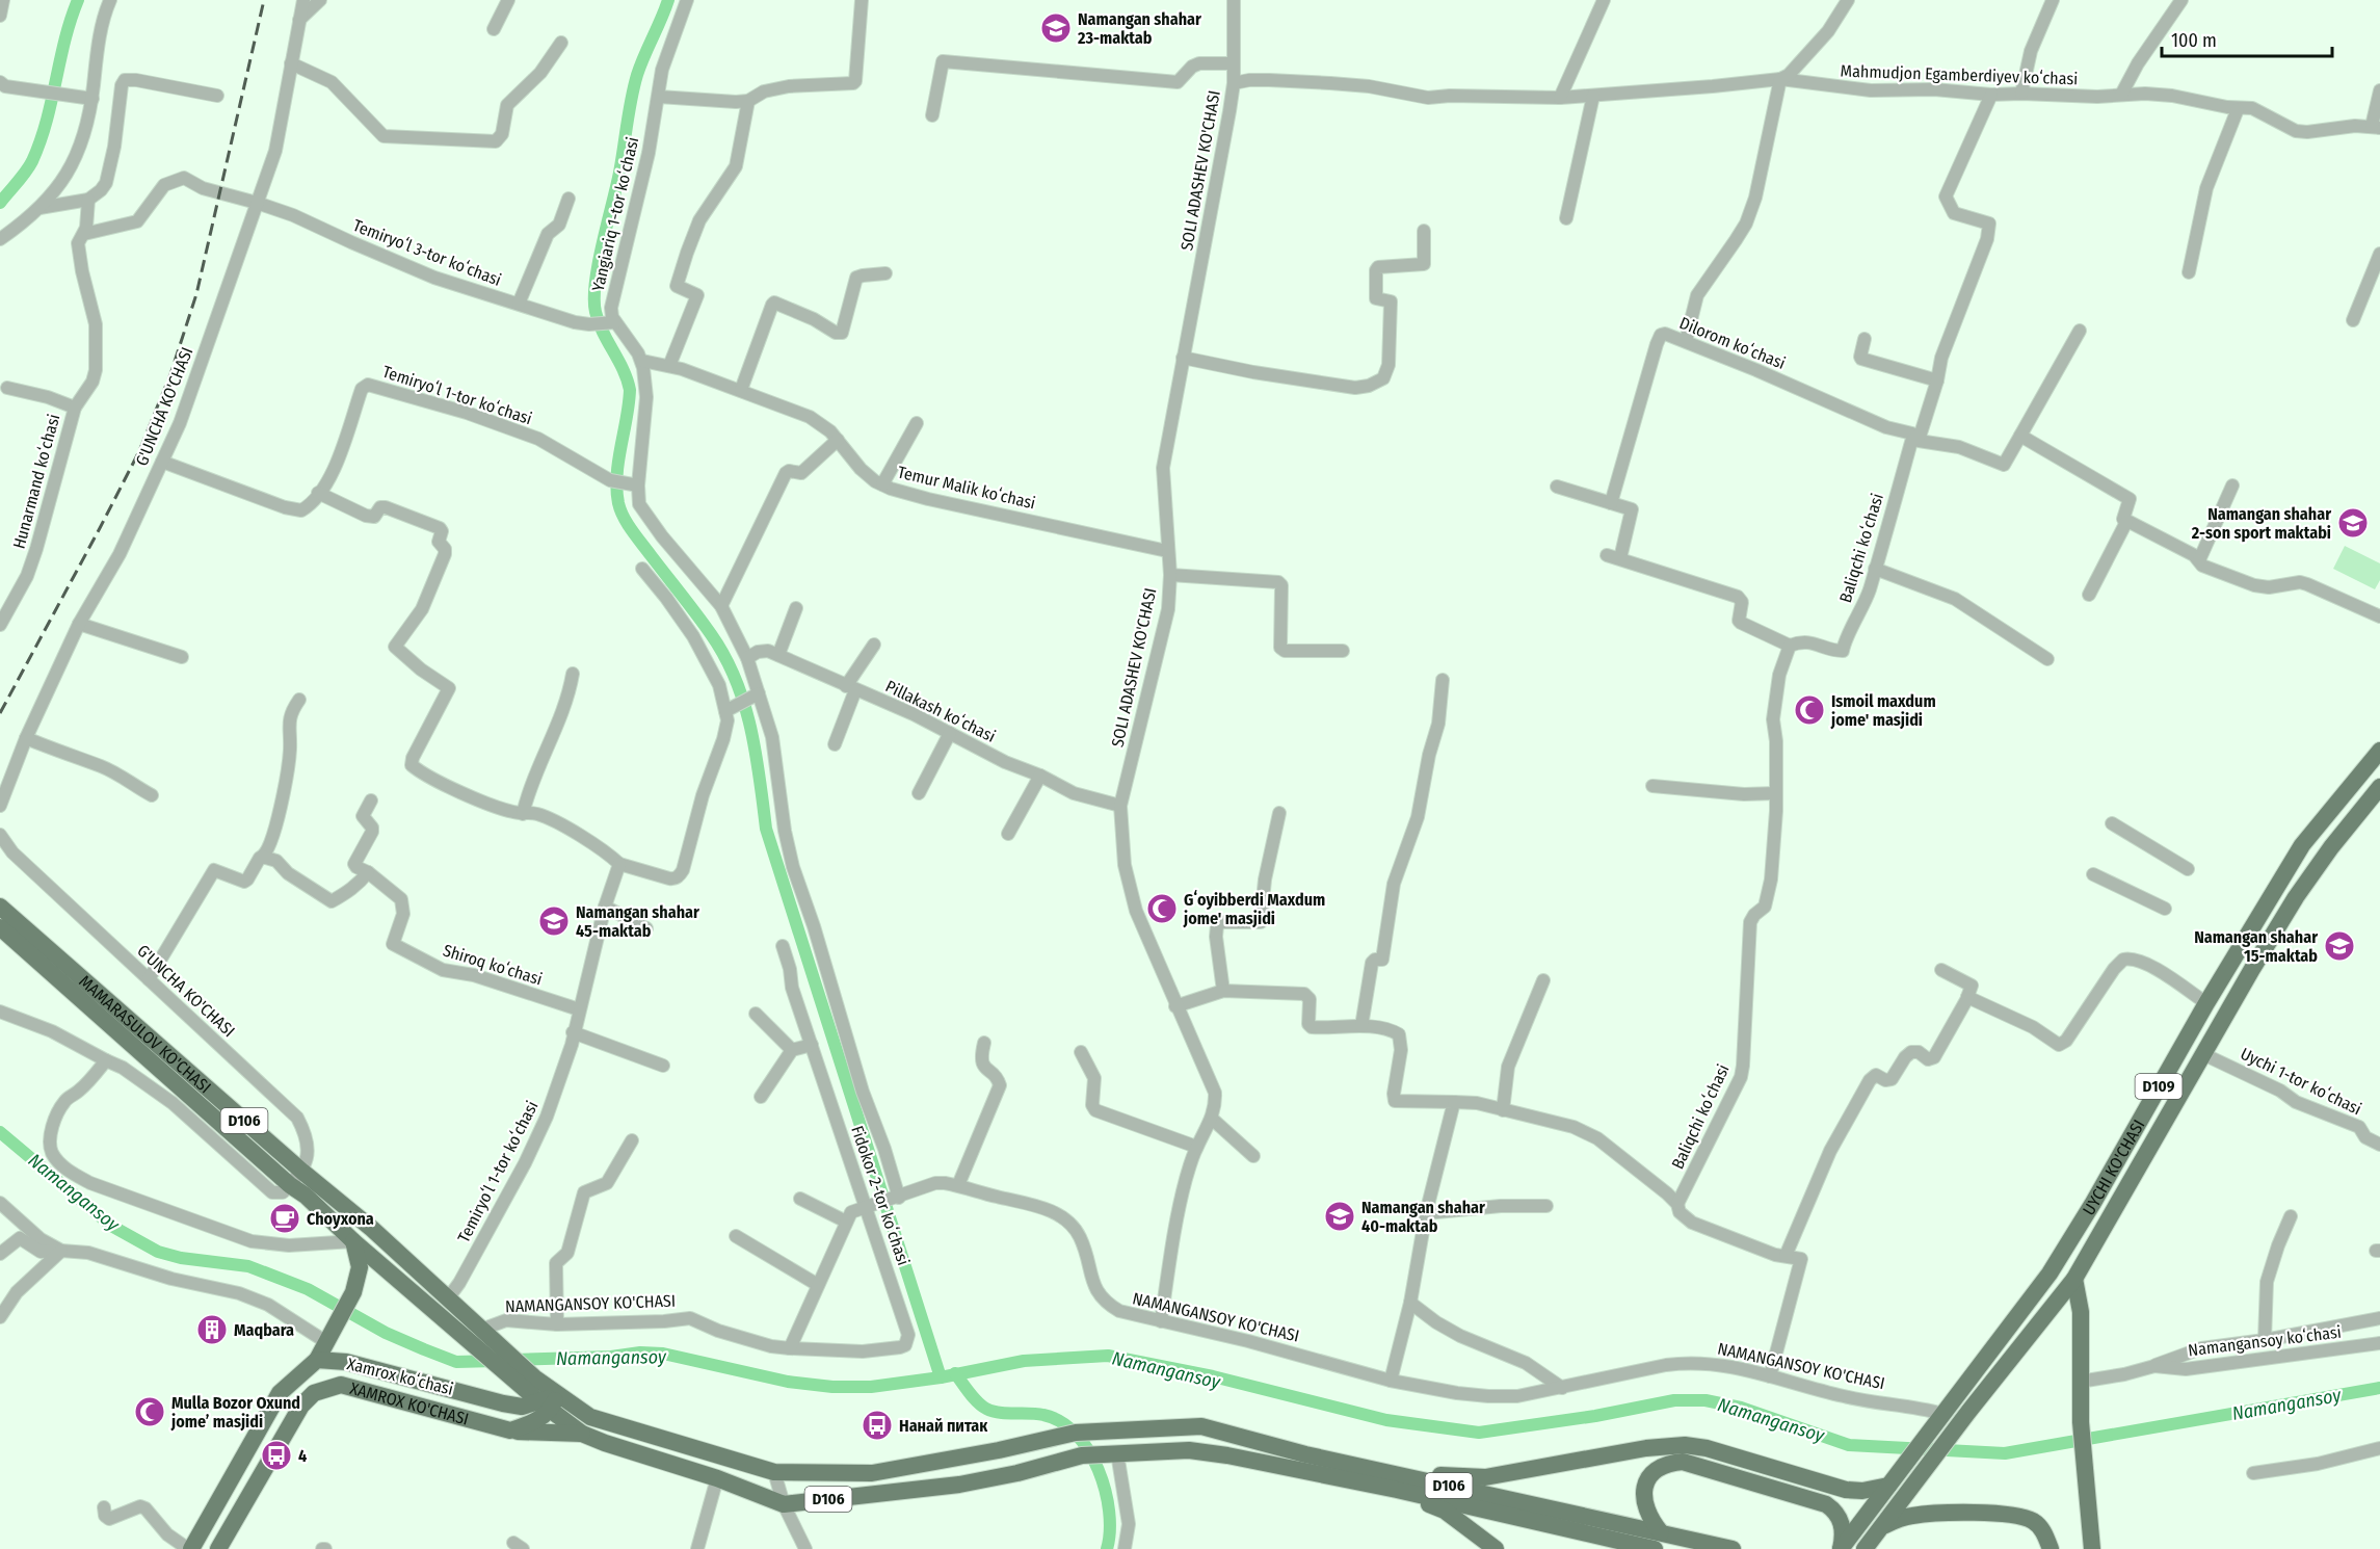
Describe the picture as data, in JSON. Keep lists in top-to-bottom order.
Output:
{
  "streets": {
    "main road": [
      "MAMARASULOV KO'CHASI",
      "D109",
      "D106",
      "UYCHI KO'CHASI",
      "Xamrox koʻchasi",
      "XAMROX KO'CHASI"
    ],
    "street": [
      "Mahmudjon Egamberdiyev koʻchasi",
      "SOLI ADASHEV KO'CHASI",
      "Yangiariq 1-tor koʻchasi",
      "Temiryoʻl 3-tor koʻchasi",
      "Dilorom koʻchasi",
      "Temiryoʻl 1-tor koʻchasi",
      "G'UNCHA KO'CHASI",
      "Hunarmand koʻchasi",
      "Temur Malik koʻchasi",
      "Baliqchi koʻchasi",
      "Pillakash koʻchasi",
      "Shiroq koʻchasi",
      "Uychi 1-tor koʻchasi",
      "Fidokor 2-tor koʻchasi",
      "NAMANGANSOY KO'CHASI",
      "Namangansoy koʻchasi"
    ]
  },
  "crossings": [
    ["Mahmudjon Egamberdiyev koʻchasi", "SOLI ADASHEV KO'CHASI"],
    ["Mahmudjon Egamberdiyev koʻchasi", "Baliqchi koʻchasi"],
    ["SOLI ADASHEV KO'CHASI", "Temur Malik koʻchasi"],
    ["SOLI ADASHEV KO'CHASI", "Pillakash koʻchasi"],
    ["SOLI ADASHEV KO'CHASI", "NAMANGANSOY KO'CHASI"],
    ["Yangiariq 1-tor koʻchasi", "Temiryoʻl 3-tor koʻchasi"],
    ["Temiryoʻl 3-tor koʻchasi", "G'UNCHA KO'CHASI"],
    ["Temiryoʻl 3-tor koʻchasi", "Hunarmand koʻchasi"],
    ["Dilorom koʻchasi", "Baliqchi koʻchasi"],
    ["Temiryoʻl 1-tor koʻchasi", "G'UNCHA KO'CHASI"],
    ["Temiryoʻl 1-tor koʻchasi", "Shiroq koʻchasi"],
    ["Temiryoʻl 1-tor koʻchasi", "MAMARASULOV KO'CHASI"],
    ["G'UNCHA KO'CHASI", "MAMARASULOV KO'CHASI"],
    ["MAMARASULOV KO'CHASI", "D106"],
    ["MAMARASULOV KO'CHASI", "NAMANGANSOY KO'CHASI"],
    ["Uychi 1-tor koʻchasi", "UYCHI KO'CHASI"],
    ["D109", "UYCHI KO'CHASI"],
    ["D109", "NAMANGANSOY KO'CHASI"],
    ["D106", "NAMANGANSOY KO'CHASI"],
    ["D106", "Xamrox koʻchasi"],
    ["D106", "XAMROX KO'CHASI"],
    ["UYCHI KO'CHASI", "NAMANGANSOY KO'CHASI"],
    ["Fidokor 2-tor koʻchasi", "NAMANGANSOY KO'CHASI"]
  ],
  "water": ["Namangansoy"],
  "places": {
    "school or university": [
      "Namangan shahar 23-maktab",
      "Namangan shahar 2-son sport maktabi",
      "Namangan shahar 45-maktab",
      "Namangan shahar 15-maktab",
      "Namangan shahar 40-maktab"
    ],
    "mosque": ["Ismoil maxdum jome' masjidi", "Gʻoyibberdi Maxdum jome' masjidi", "Mulla Bozor Oxund jome’ masjidi"],
    "cafe": ["Choyxona"],
    "building": ["Maqbara"],
    "bus stop": ["Нанай питак", "4"]
  },
  "scale_bar": "100 m"
}
